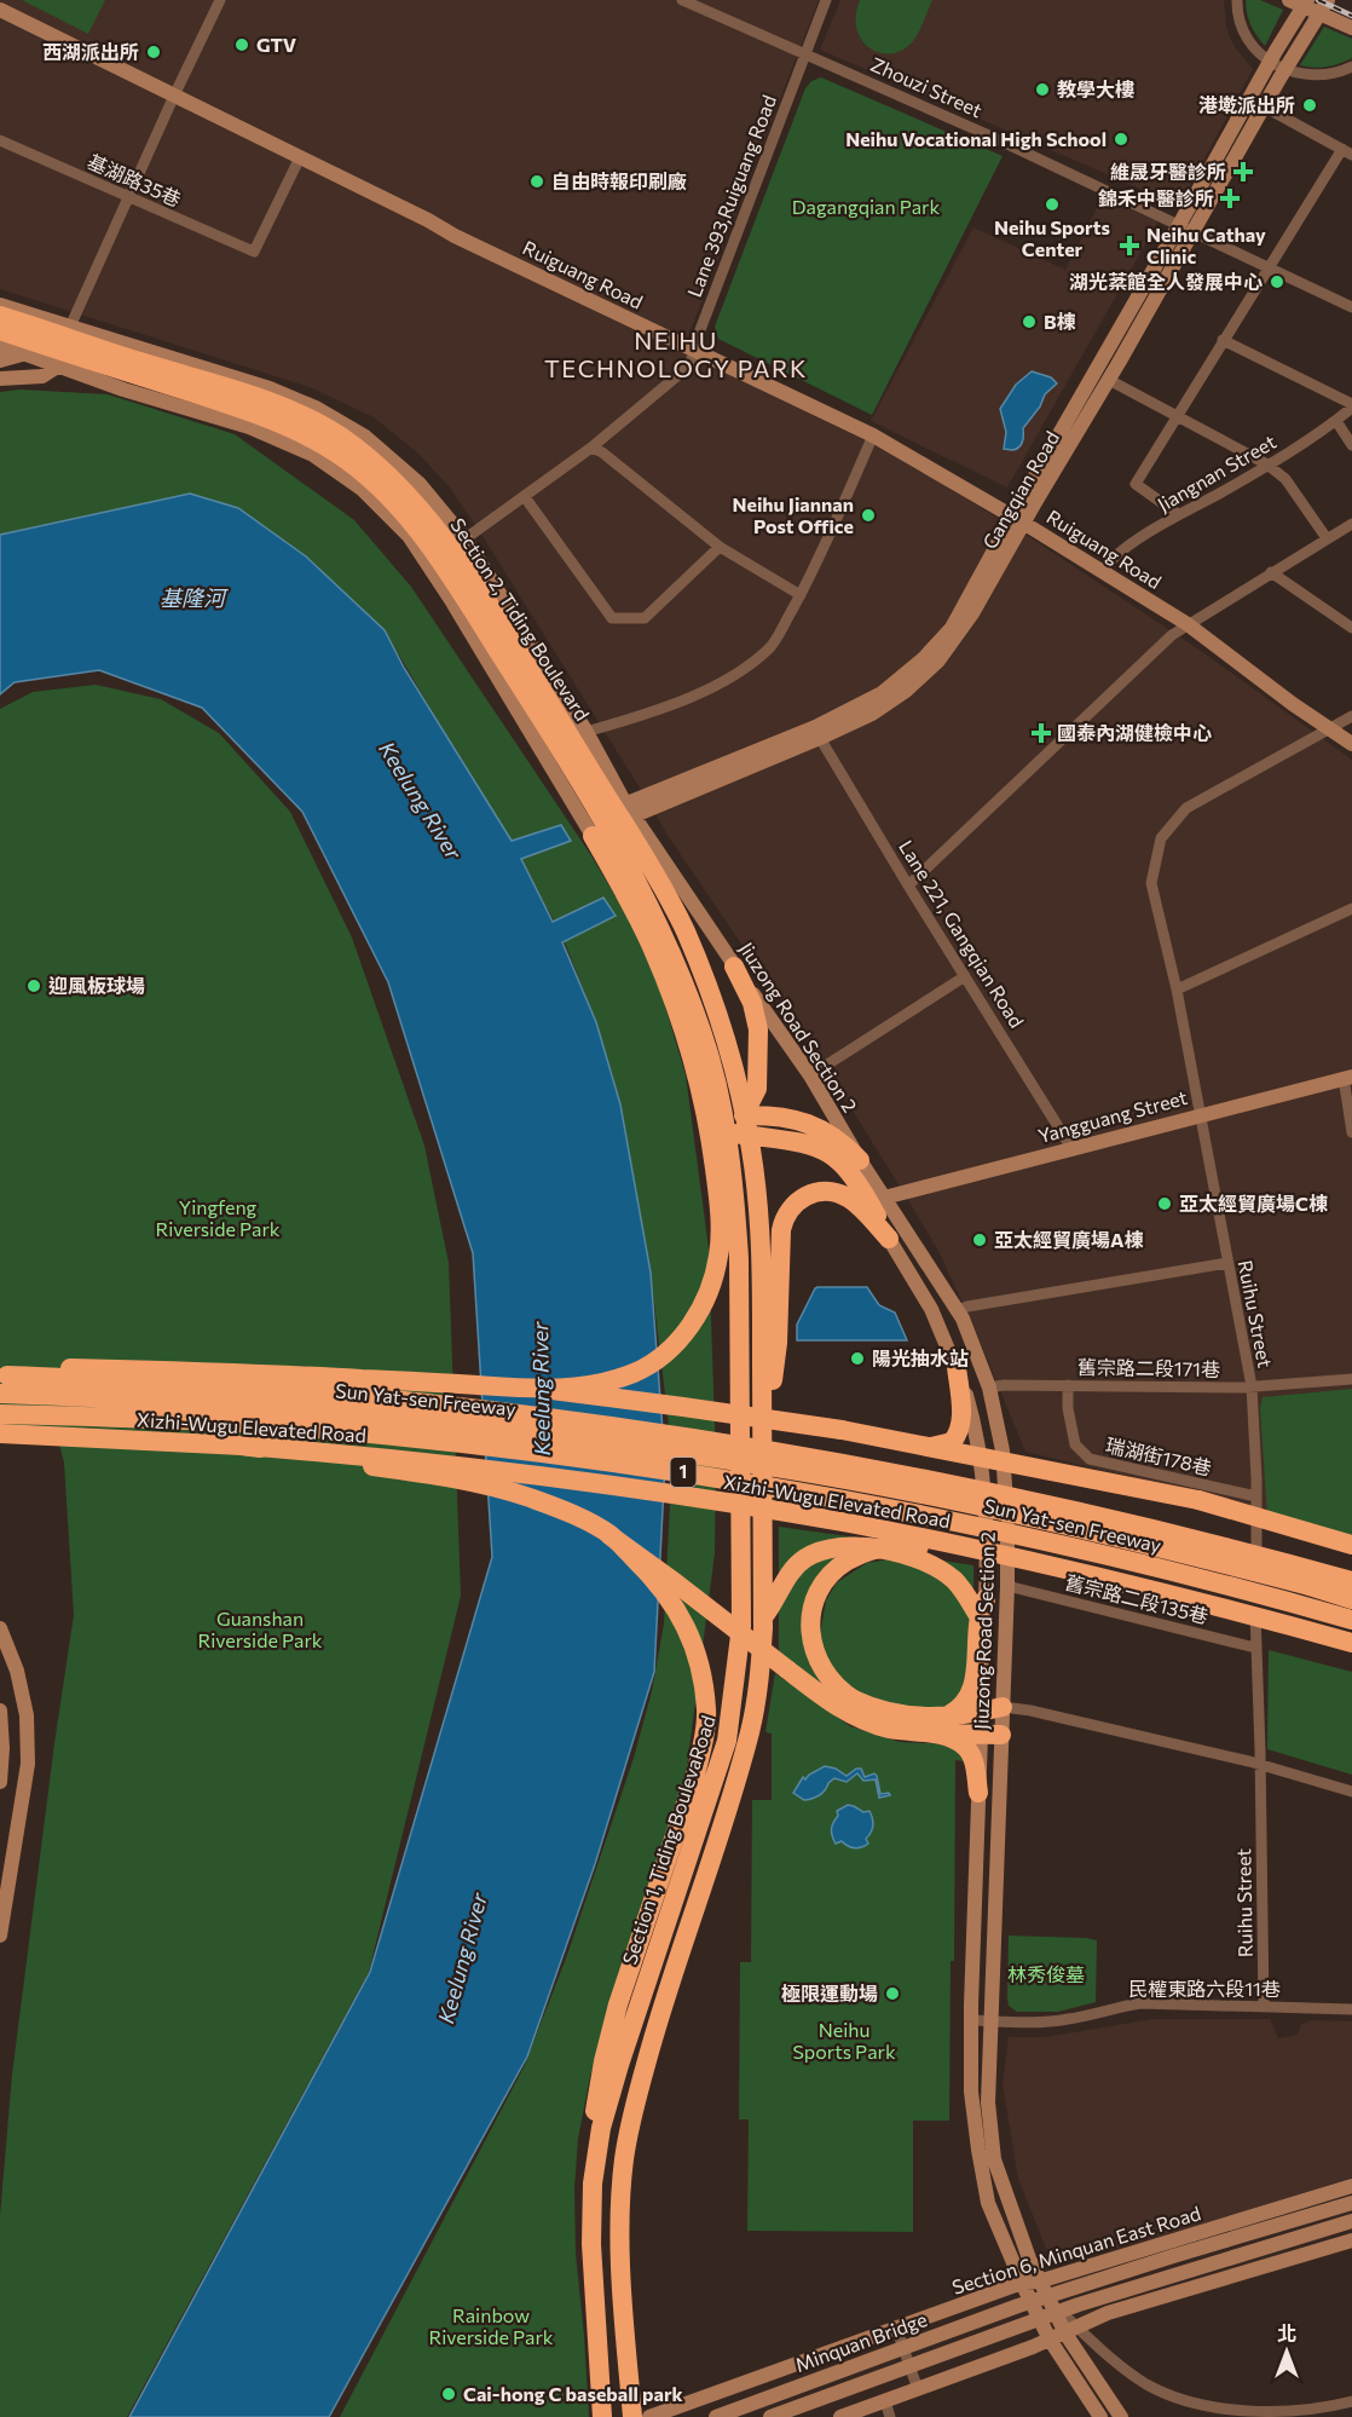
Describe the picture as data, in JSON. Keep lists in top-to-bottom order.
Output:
{
  "streets": {
    "highway": [
      "Section 2, Tiding Boulevard",
      "Sun Yat-sen Freeway",
      "Xizhi-Wugu Elevated Road",
      "1",
      "Section 1, Tiding BoulevaRoad"
    ],
    "main road": [
      "Ruiguang Road",
      "Gangqian Road",
      "Jiuzong Road Section 2",
      "Yangguang Street",
      "Section 6, Minquan East Road",
      "Minquan Bridge"
    ],
    "street": [
      "Zhouzi Street",
      "基湖路35巷",
      "Lane 393,Ruiguang Road",
      "Jiangnan Street",
      "Lane 221, Gangqian Road",
      "Ruihu Street",
      "舊宗路二段171巷",
      "瑞湖街178巷",
      "舊宗路二段135巷",
      "民權東路六段11巷"
    ]
  },
  "crossings": [
    ["Zhouzi Street", "Lane 393,Ruiguang Road"],
    ["Zhouzi Street", "Gangqian Road"],
    ["基湖路35巷", "Ruiguang Road"],
    ["Lane 393,Ruiguang Road", "Ruiguang Road"],
    ["Ruiguang Road", "Jiangnan Street"],
    ["Ruiguang Road", "Gangqian Road"],
    ["Ruiguang Road", "Ruihu Street"],
    ["Gangqian Road", "Section 2, Tiding Boulevard"],
    ["Gangqian Road", "Lane 221, Gangqian Road"],
    ["Gangqian Road", "Jiuzong Road Section 2"],
    ["Gangqian Road", "Section 1, Tiding BoulevaRoad"],
    ["Section 2, Tiding Boulevard", "Jiuzong Road Section 2"],
    ["Section 2, Tiding Boulevard", "Section 1, Tiding BoulevaRoad"],
    ["Lane 221, Gangqian Road", "Yangguang Street"],
    ["Jiuzong Road Section 2", "Yangguang Street"],
    ["Jiuzong Road Section 2", "舊宗路二段171巷"],
    ["Jiuzong Road Section 2", "舊宗路二段135巷"],
    ["Jiuzong Road Section 2", "Section 1, Tiding BoulevaRoad"],
    ["Jiuzong Road Section 2", "民權東路六段11巷"],
    ["Jiuzong Road Section 2", "Section 6, Minquan East Road"],
    ["Yangguang Street", "Ruihu Street"],
    ["Ruihu Street", "舊宗路二段171巷"],
    ["Ruihu Street", "瑞湖街178巷"],
    ["Ruihu Street", "舊宗路二段135巷"],
    ["Ruihu Street", "民權東路六段11巷"],
    ["舊宗路二段171巷", "瑞湖街178巷"],
    ["Sun Yat-sen Freeway", "Xizhi-Wugu Elevated Road"]
  ],
  "districts": ["NEIHU TECHNOLOGY PARK"],
  "water": ["基隆河", "Keelung River"],
  "parks": [
    "Dagangqian Park",
    "Yingfeng Riverside Park",
    "Guanshan Riverside Park",
    "林秀俊墓",
    "Neihu Sports Park",
    "Rainbow Riverside Park"
  ],
  "places": {
    "other": [
      "GTV",
      "西湖派出所",
      "教學大樓",
      "港墘派出所",
      "Neihu Vocational High School",
      "自由時報印刷廠",
      "Neihu Sports Center",
      "湖光棻館全人發展中心",
      "B棟",
      "Neihu Jiannan Post Office",
      "迎風板球場",
      "亞太經貿廣場C棟",
      "亞太經貿廣場A棟",
      "陽光抽水站",
      "極限運動場",
      "Cai-hong C baseball park"
    ],
    "health": [
      "維晟牙醫診所",
      "錦禾中醫診所",
      "Neihu Cathay Clinic",
      "國泰內湖健檢中心"
    ]
  },
  "north": "top"
}
